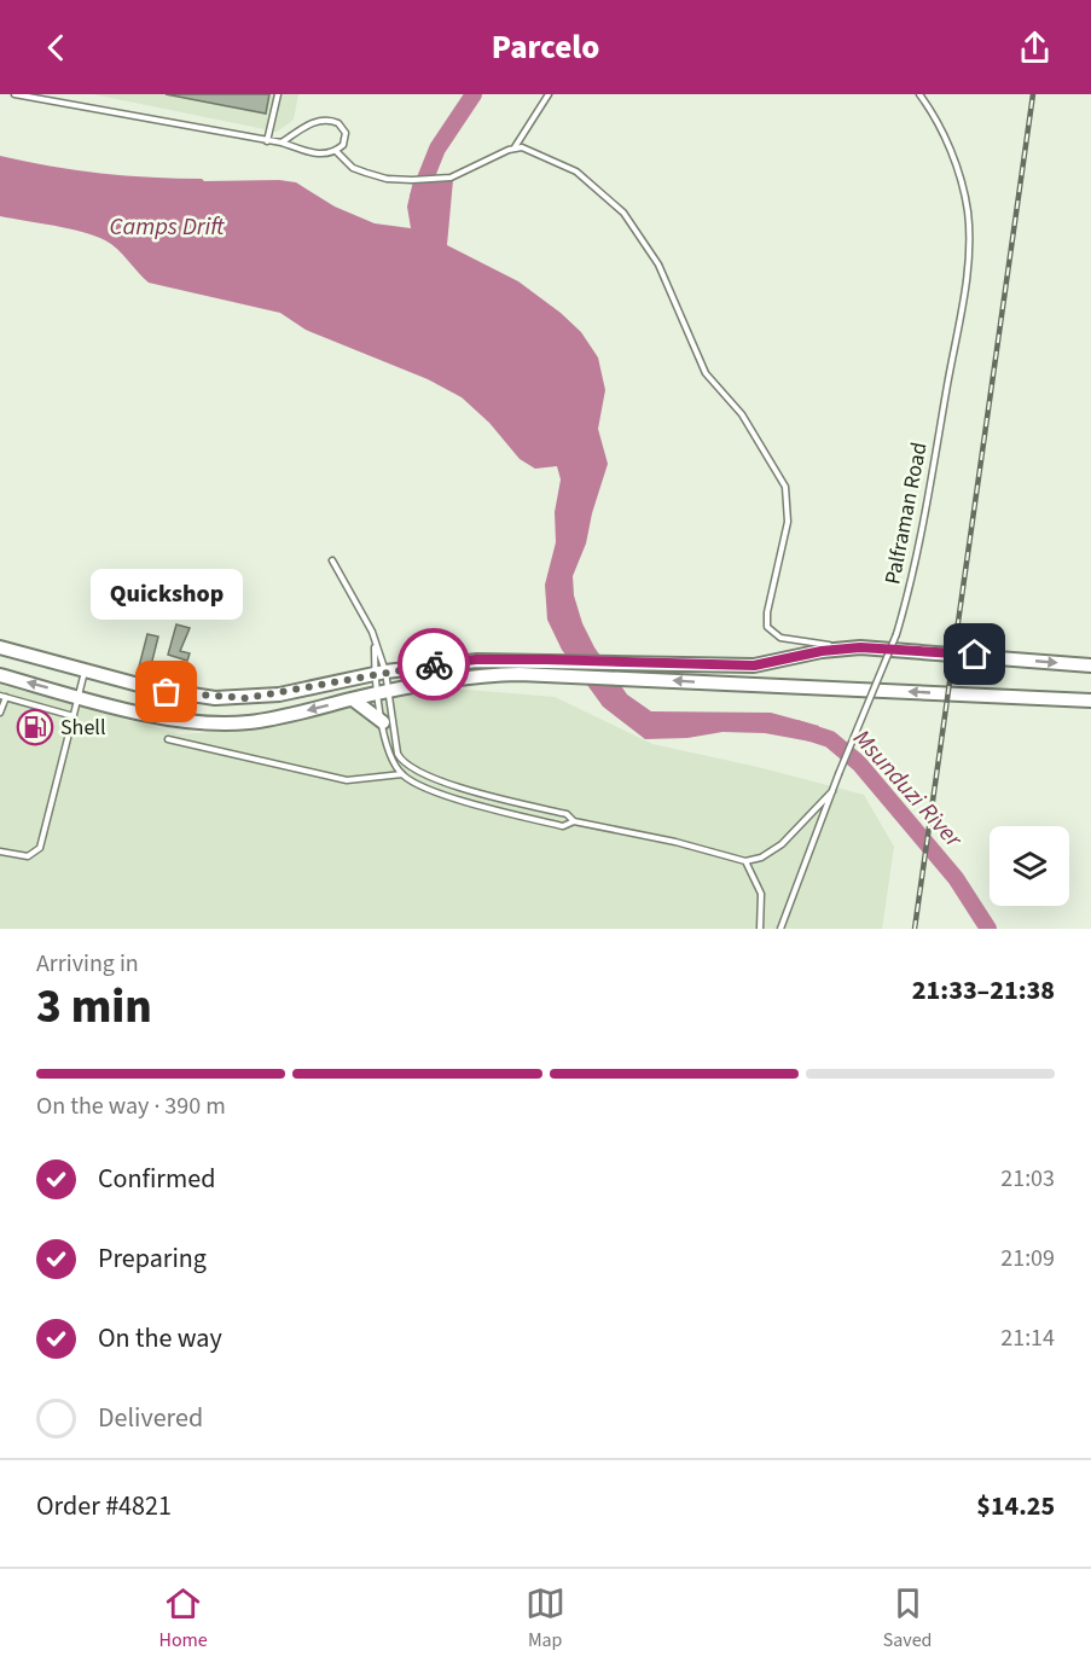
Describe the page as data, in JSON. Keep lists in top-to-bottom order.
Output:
{
  "streets": {
    "lane": ["Palframan Road"]
  },
  "water": ["Camps Drift", "Msunduzi River"],
  "places": {
    "other": ["Quickshop"],
    "fuel station": ["Shell"]
  },
  "page": {
    "header": "Parcelo",
    "bubble": "Quickshop",
    "heading": ["3 min", "Arriving in", "21:33–21:38"],
    "panel": ["Order #4821", "$14.25"],
    "bar": "On the way · 390 m",
    "list": [
      ["Confirmed", "21:03"],
      ["Preparing", "21:09"],
      ["On the way", "21:14"],
      "Delivered"
    ],
    "tabs": ["Home", "Map", "Saved"]
  }
}
